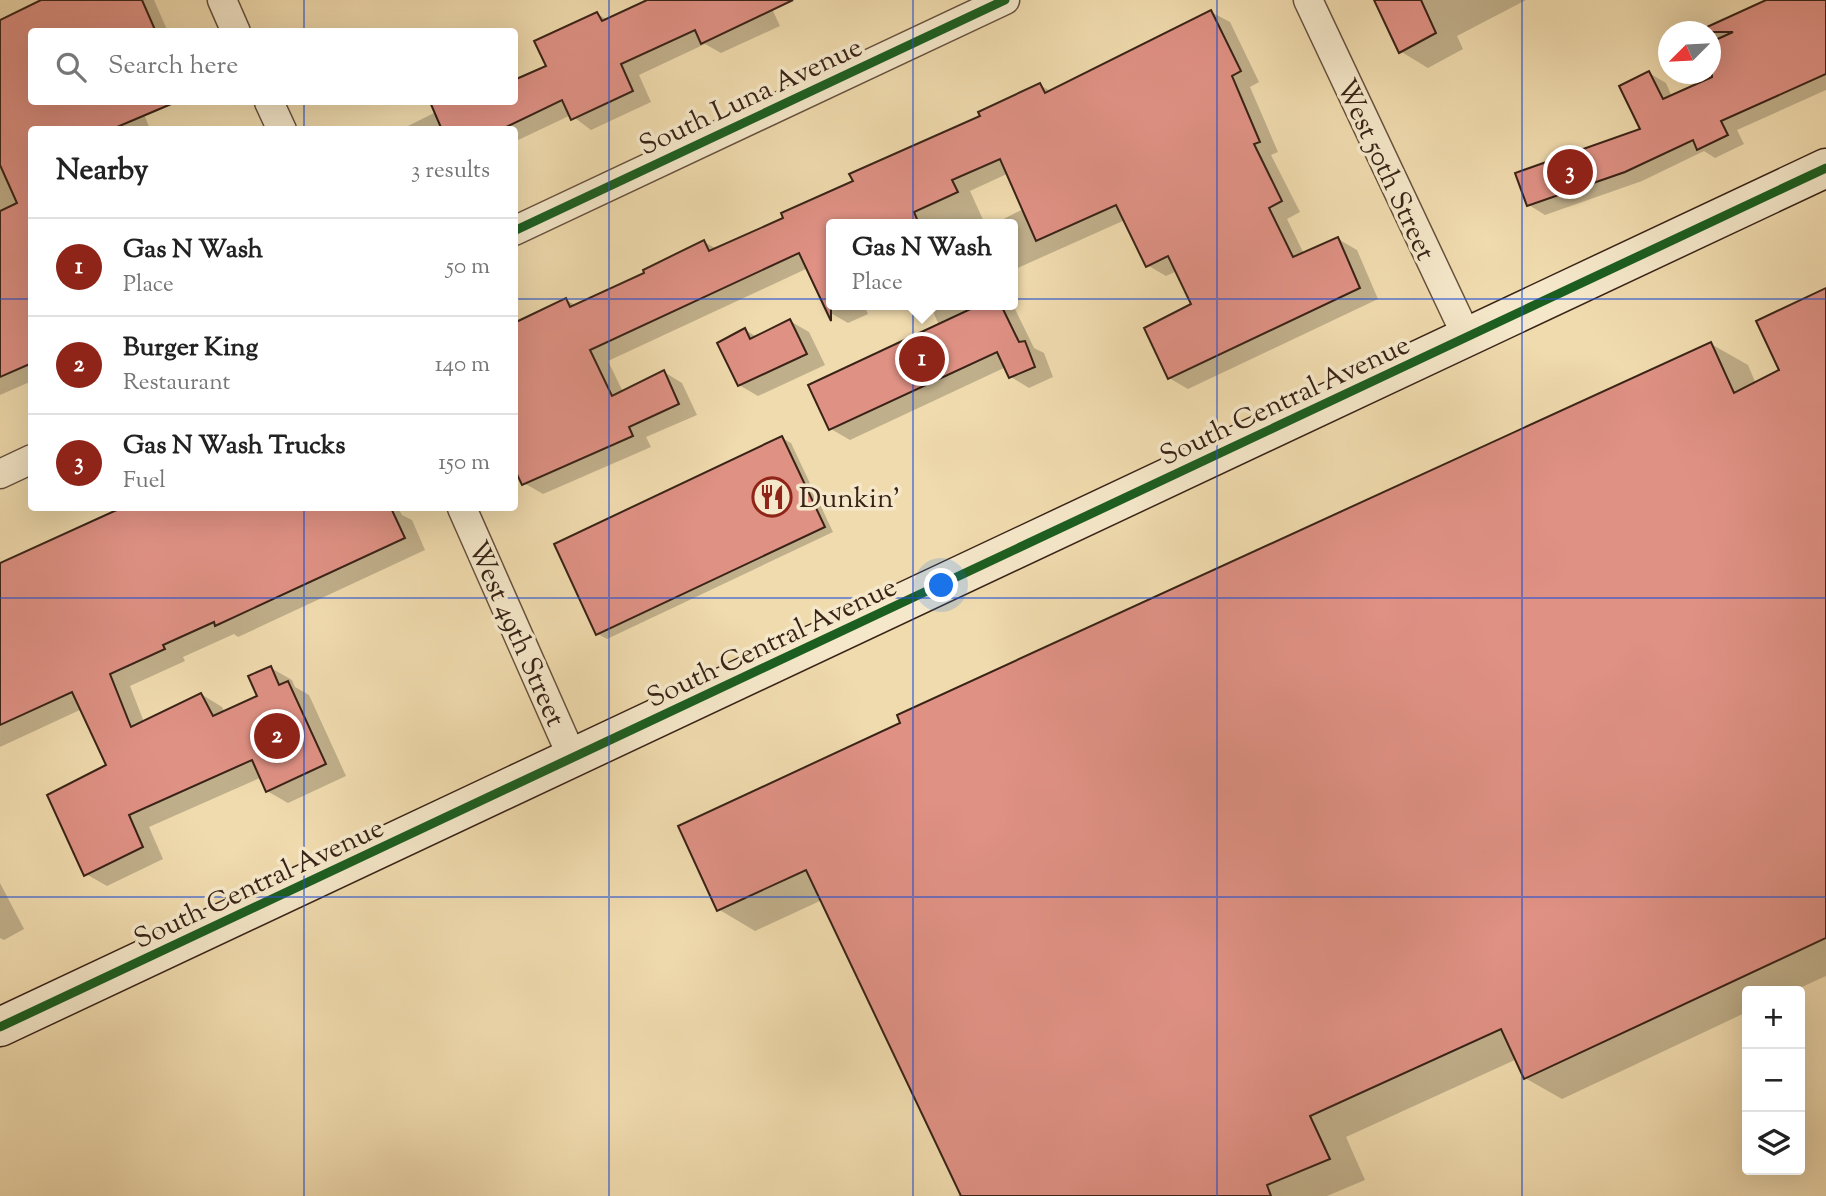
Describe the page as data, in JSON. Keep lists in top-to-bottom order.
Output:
{
  "streets": {
    "main road": ["South Central Avenue"],
    "street": ["South Luna Avenue", "West 50th Street", "West 49th Street"]
  },
  "crossings": [
    ["West 50th Street", "South Central Avenue"],
    ["South Central Avenue", "West 49th Street"]
  ],
  "places": {
    "restaurant": ["Dunkin'"]
  },
  "north": "bottom left",
  "page": {
    "search": "Search here",
    "heading": ["Nearby", "3 results"],
    "pins": ["3", "1", "2"],
    "list": [
      {
        "mark": "1",
        "name": "Gas N Wash",
        "note": "Place",
        "value": "50 m"
      },
      {
        "mark": "2",
        "name": "Burger King",
        "note": "Restaurant",
        "value": "140 m"
      },
      {
        "mark": "3",
        "name": "Gas N Wash Trucks",
        "note": "Fuel",
        "value": "150 m"
      }
    ],
    "popup": ["Gas N Wash", "Place"],
    "map_buttons": ["+", "−"]
  }
}
